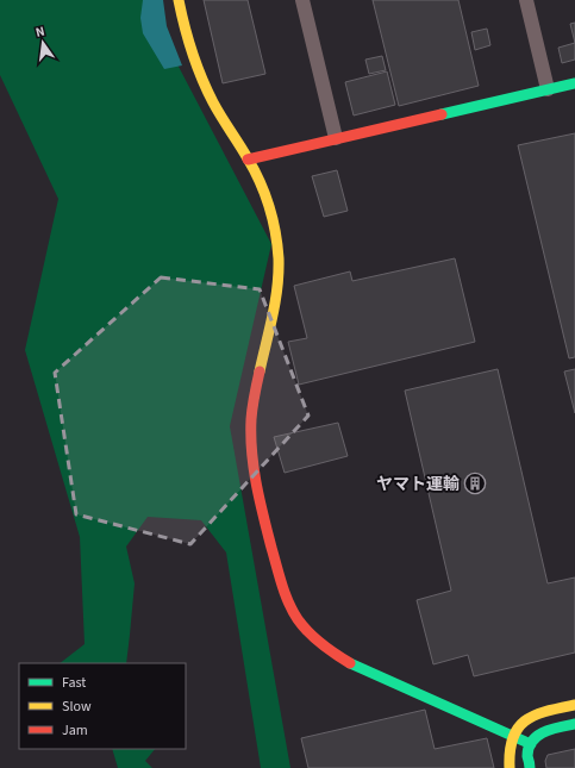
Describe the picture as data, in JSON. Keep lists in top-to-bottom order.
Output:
{
  "places": {
    "building": ["ヤマト運輸"]
  },
  "legend": ["Fast", "Slow", "Jam"],
  "north": "top"
}
